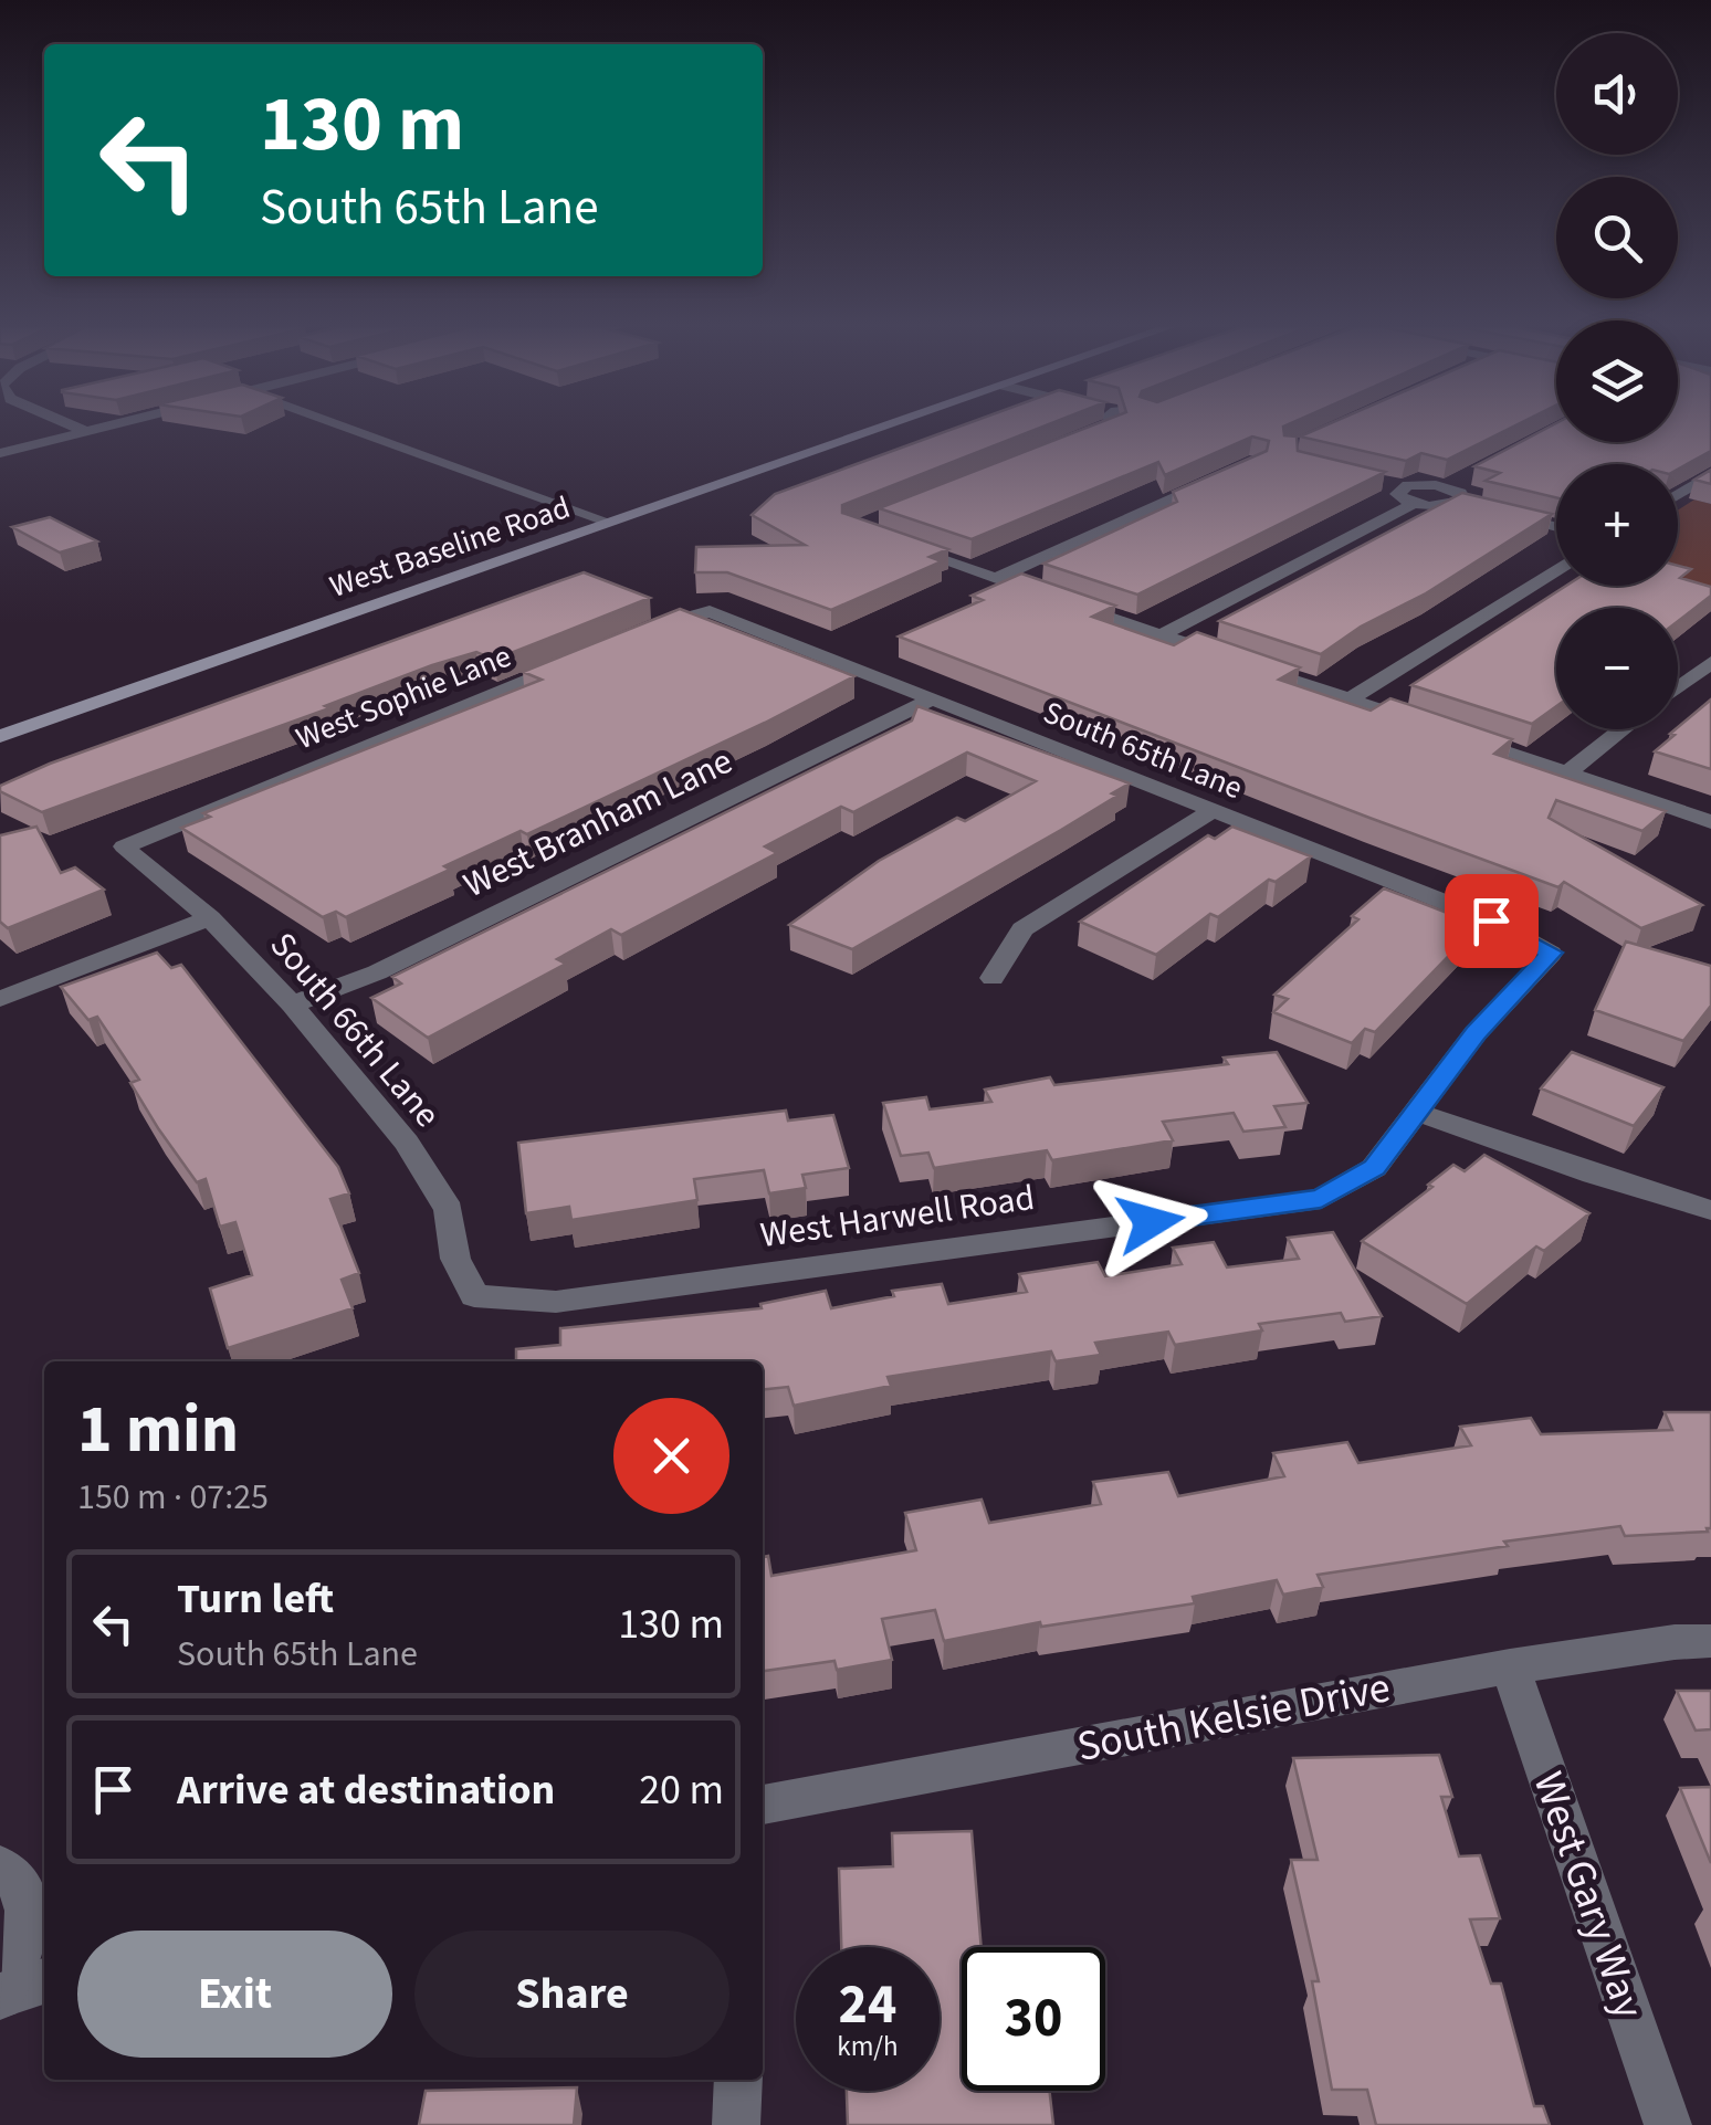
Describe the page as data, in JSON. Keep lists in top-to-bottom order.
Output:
{
  "streets": {
    "main road": ["West Baseline Road"],
    "street": [
      "West Sophie Lane",
      "South 65th Lane",
      "West Branham Lane",
      "South 66th Lane",
      "West Harwell Road",
      "South Kelsie Drive",
      "West Gary Way"
    ]
  },
  "crossings": [
    ["West Sophie Lane", "South 65th Lane"],
    ["West Sophie Lane", "South 66th Lane"],
    ["South 65th Lane", "West Branham Lane"],
    ["South 65th Lane", "West Harwell Road"],
    ["West Branham Lane", "South 66th Lane"],
    ["South 66th Lane", "West Harwell Road"],
    ["South Kelsie Drive", "West Gary Way"]
  ],
  "page": {
    "map_buttons": ["+", "−"],
    "turn": ["130 m", "South 65th Lane"],
    "heading": ["1 min", "150 m · 07:25"],
    "list": [
      {
        "name": "Turn left",
        "note": "South 65th Lane",
        "value": "130 m"
      },
      {
        "name": "Arrive at destination",
        "value": "20 m"
      }
    ],
    "buttons": ["Exit", "Share"],
    "speed": "24 km/h",
    "limit": "30"
  }
}
